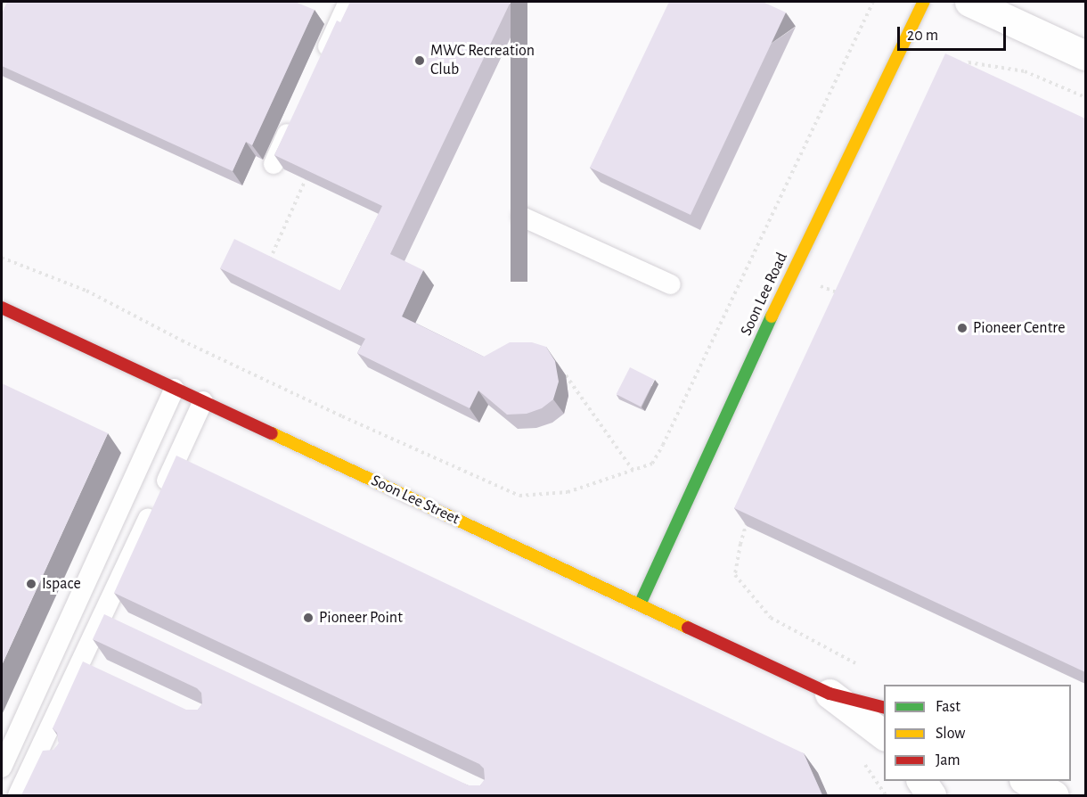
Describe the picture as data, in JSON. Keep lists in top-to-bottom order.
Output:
{
  "streets": {
    "street": ["Soon Lee Road", "Soon Lee Street"]
  },
  "crossings": [
    ["Soon Lee Road", "Soon Lee Street"]
  ],
  "places": [
    "MWC Recreation Club",
    "Pioneer Centre",
    "Ispace",
    "Pioneer Point"
  ],
  "legend": ["Fast", "Slow", "Jam"],
  "scale_bar": "20 m"
}
